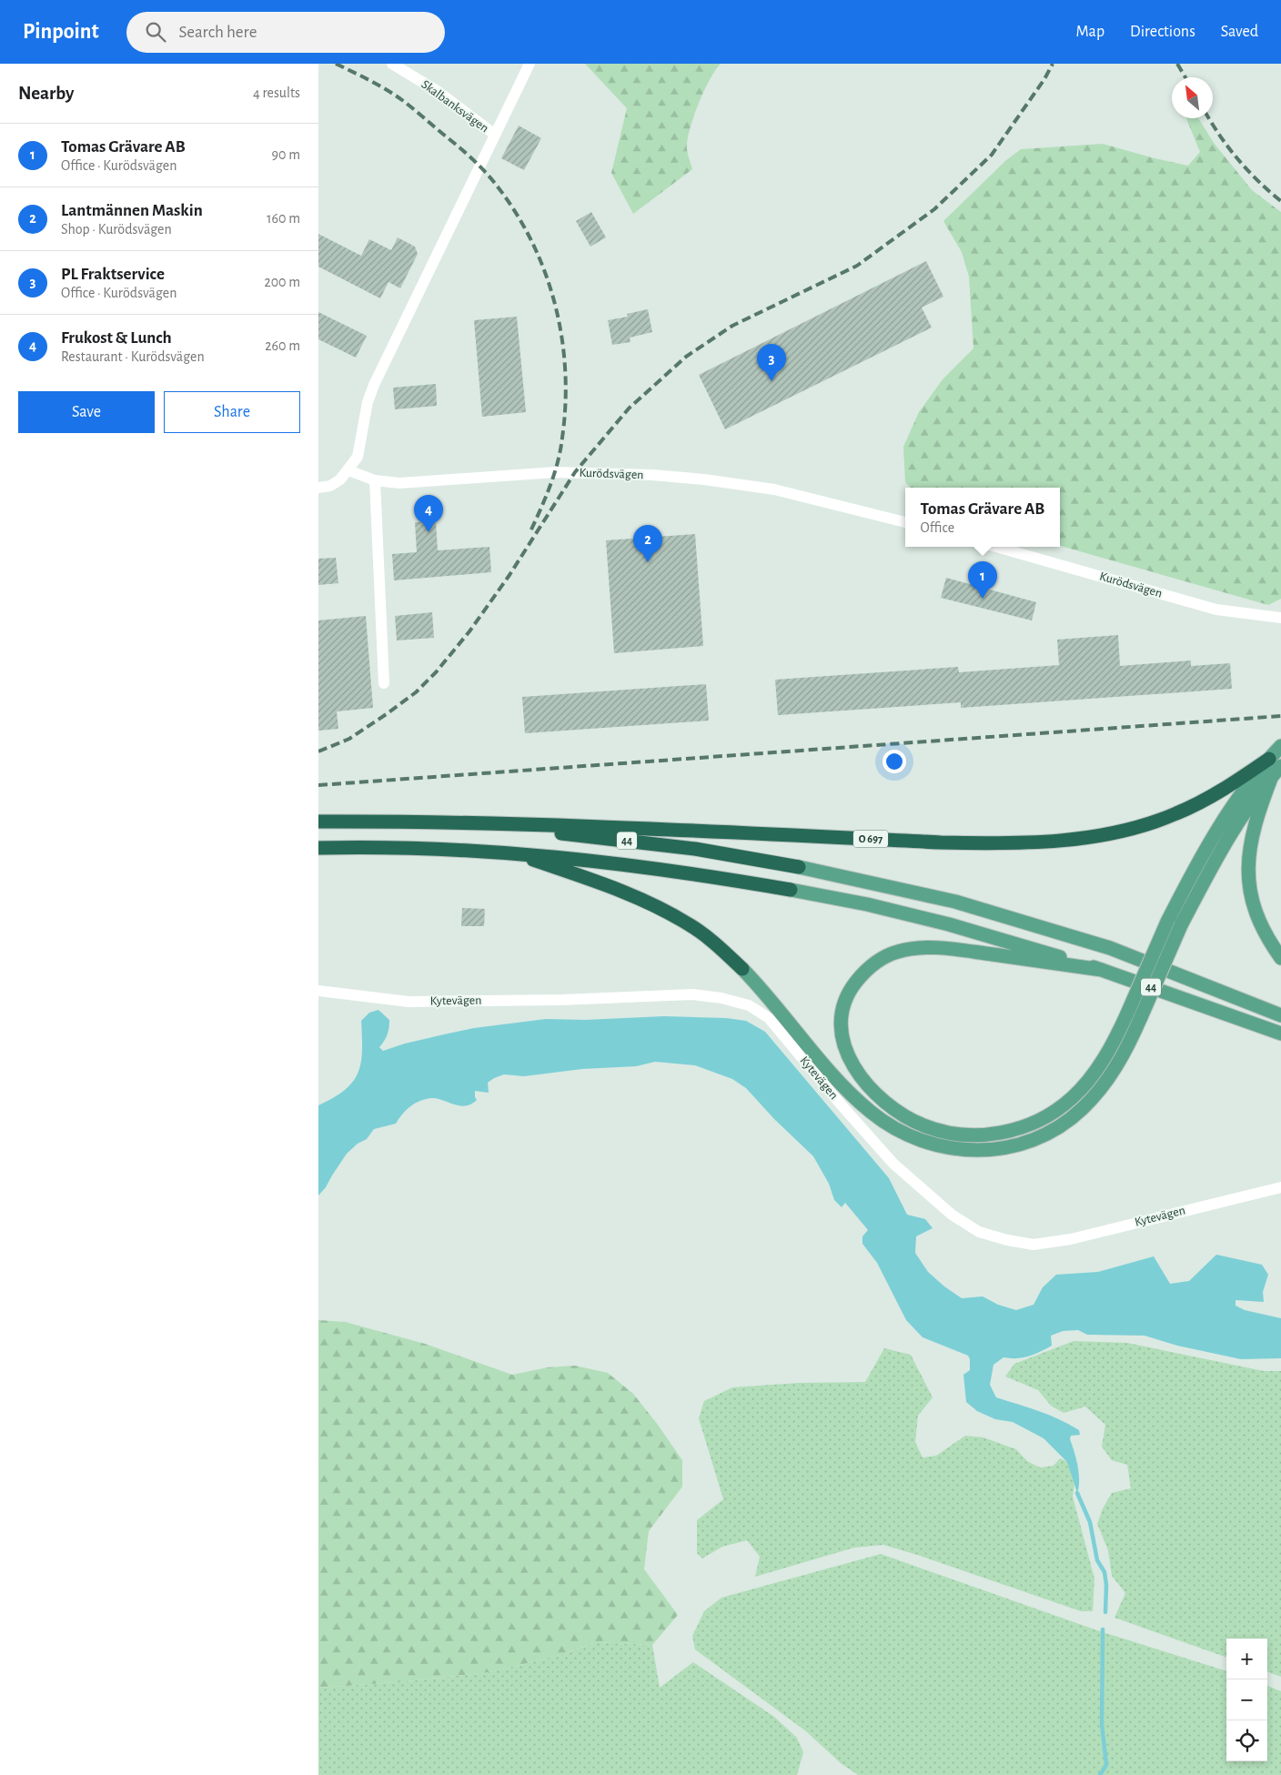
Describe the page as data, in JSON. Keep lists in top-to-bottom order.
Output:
{
  "streets": {
    "highway": ["O 697", "44"],
    "street": ["Skalbanksvägen", "Kurödsvägen", "Kytevägen"]
  },
  "crossings": [
    ["O 697", "44"]
  ],
  "north": "top left",
  "page": {
    "header": "Pinpoint",
    "search": "Search here",
    "nav": ["Map", "Directions", "Saved"],
    "heading": ["Nearby", "4 results"],
    "list": [
      {
        "mark": "1",
        "name": "Tomas Grävare AB",
        "note": "Office · Kurödsvägen",
        "value": "90 m"
      },
      {
        "mark": "2",
        "name": "Lantmännen Maskin",
        "note": "Shop · Kurödsvägen",
        "value": "160 m"
      },
      {
        "mark": "3",
        "name": "PL Fraktservice",
        "note": "Office · Kurödsvägen",
        "value": "200 m"
      },
      {
        "mark": "4",
        "name": "Frukost & Lunch",
        "note": "Restaurant · Kurödsvägen",
        "value": "260 m"
      }
    ],
    "pins": [
      "3",
      "4",
      "2",
      "1"
    ],
    "buttons": ["Save", "Share"],
    "popup": ["Tomas Grävare AB", "Office"],
    "map_buttons": ["+", "−"]
  }
}
